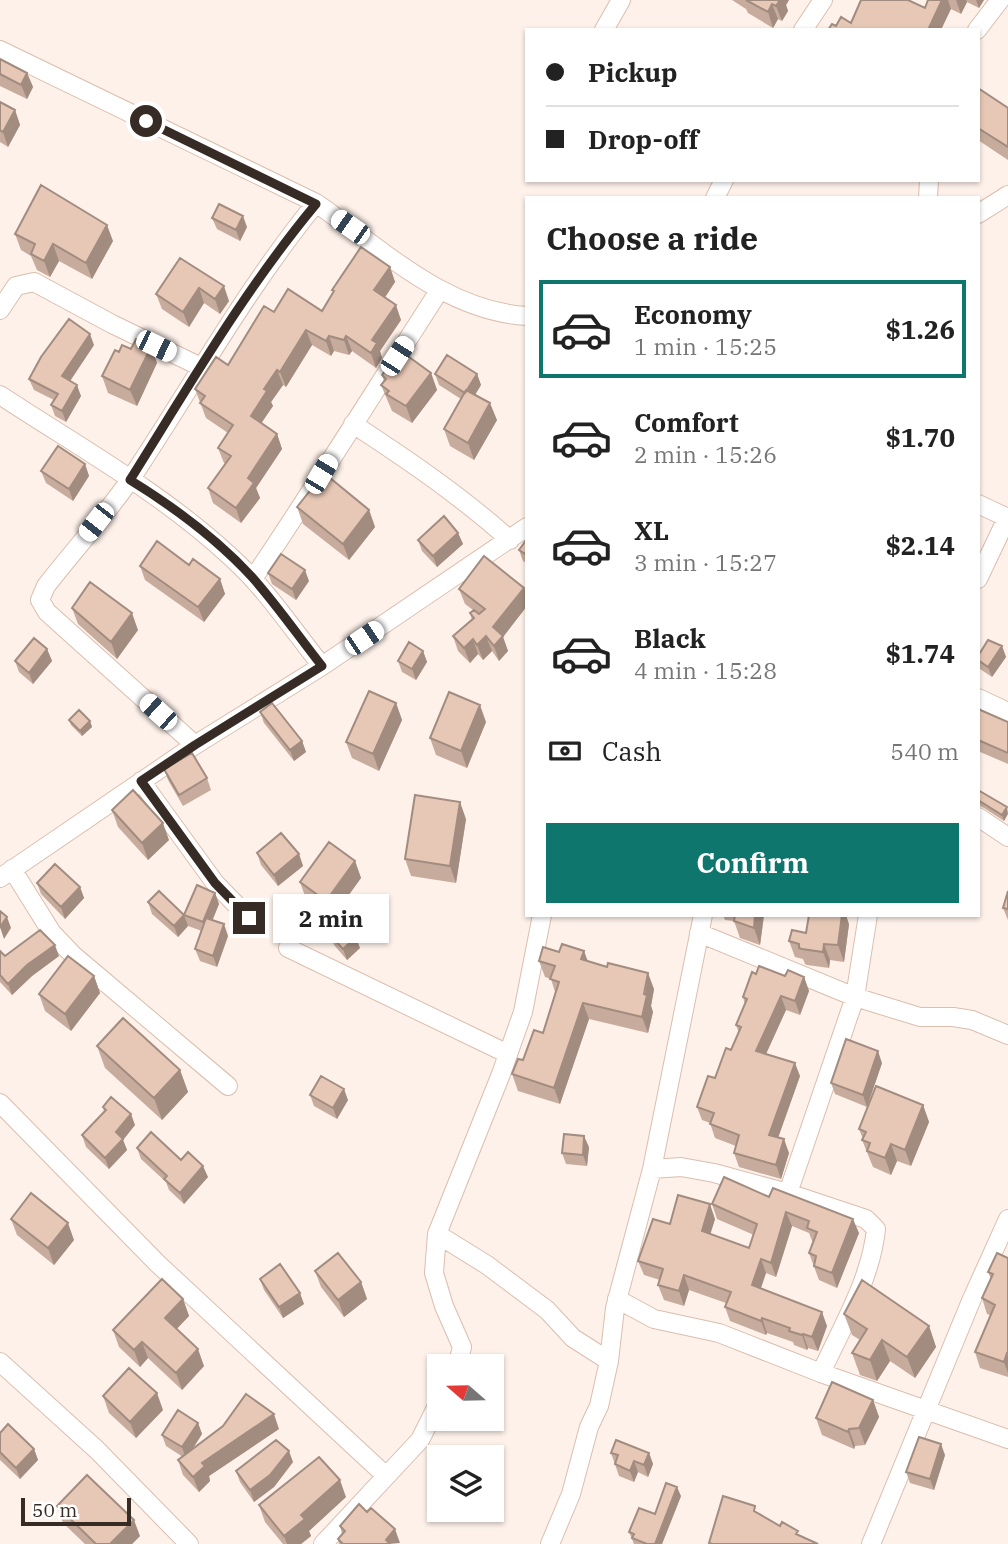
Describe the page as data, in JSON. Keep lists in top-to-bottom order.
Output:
{
  "scale_bar": "50 m",
  "north": "left",
  "page": {
    "banner": ["Pickup", "Drop-off"],
    "heading": "Choose a ride",
    "list": [
      {
        "name": "Economy",
        "note": "1 min · 15:25",
        "value": "$1.26"
      },
      {
        "name": "Comfort",
        "note": "2 min · 15:26",
        "value": "$1.70"
      },
      {
        "name": "XL",
        "note": "3 min · 15:27",
        "value": "$2.14"
      },
      {
        "name": "Black",
        "note": "4 min · 15:28",
        "value": "$1.74"
      }
    ],
    "pay": ["Cash", "540 m"],
    "buttons": "Confirm",
    "bubble": "2 min",
    "scale": "50 m"
  }
}
